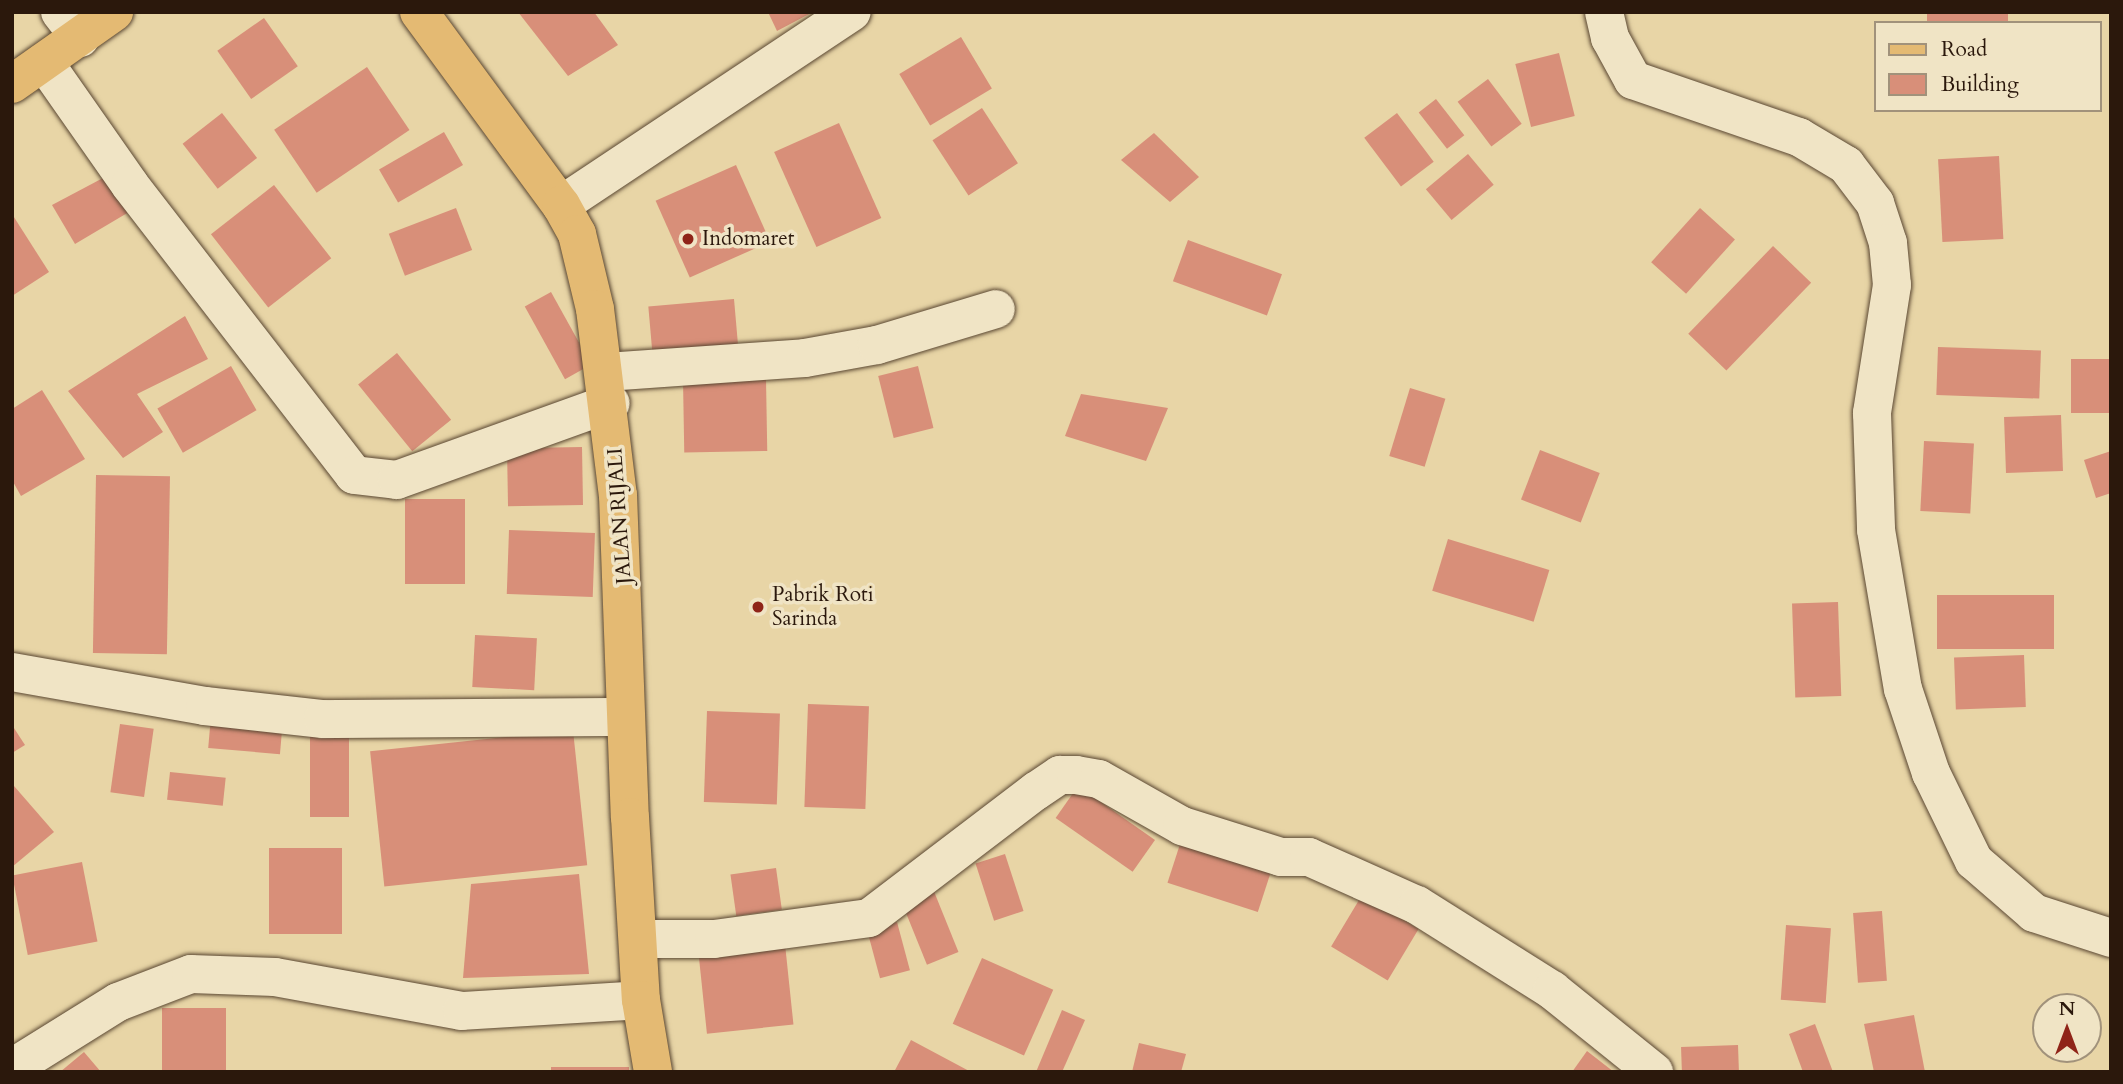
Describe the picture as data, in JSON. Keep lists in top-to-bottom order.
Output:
{
  "streets": {
    "main road": ["JALAN RIJALI"]
  },
  "places": ["Indomaret", "Pabrik Roti Sarinda"],
  "legend": ["Road", "Building"],
  "north": "top"
}
